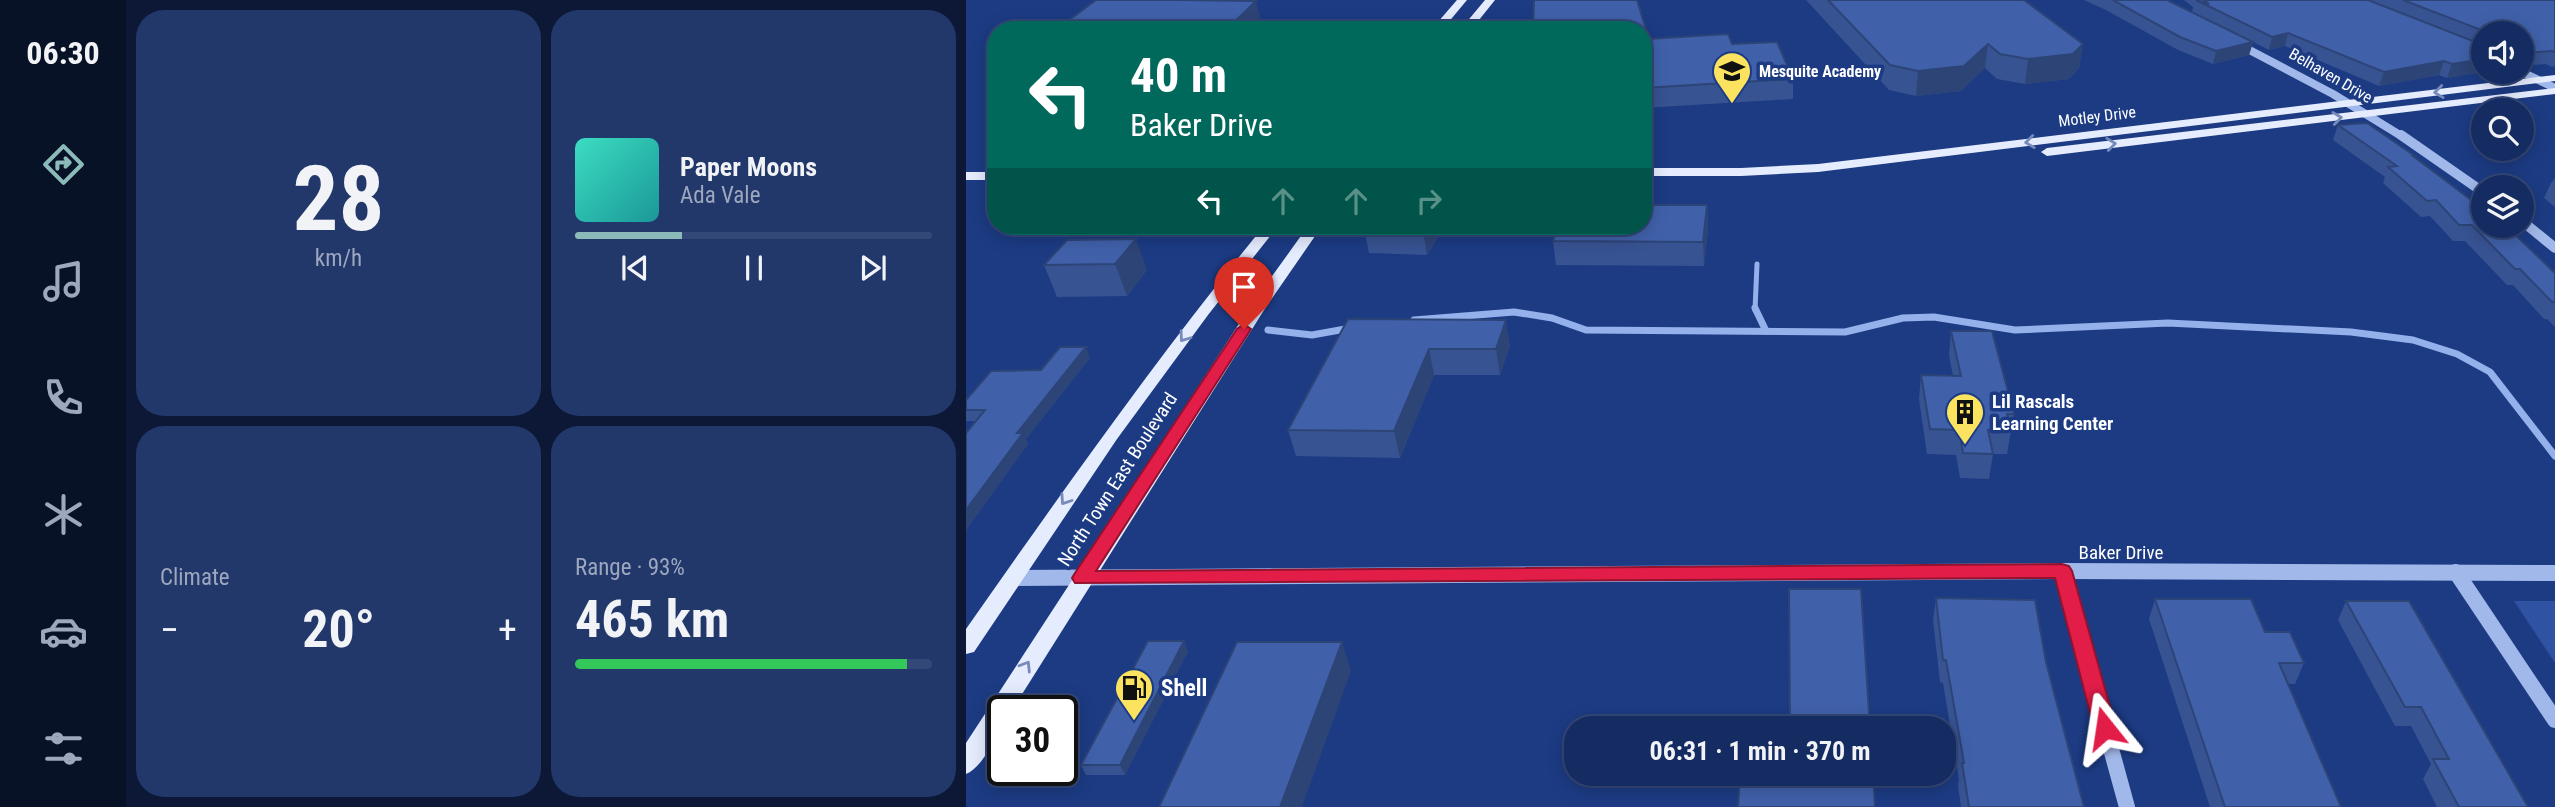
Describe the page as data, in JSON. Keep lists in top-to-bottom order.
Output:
{
  "streets": {
    "main road": ["Motley Drive", "North Town East Boulevard"],
    "street": ["Belhaven Drive", "Baker Drive"]
  },
  "crossings": [
    ["Belhaven Drive", "Motley Drive"],
    ["North Town East Boulevard", "Baker Drive"]
  ],
  "places": {
    "school or university": ["Mesquite Academy"],
    "building": ["Lil Rascals Learning Center"],
    "fuel station": ["Shell"]
  },
  "page": {
    "tabs": "06:30",
    "tile": [
      ["28", "km/h"],
      "Climate",
      ["Range · 93%", "465 km"]
    ],
    "turn": ["40 m", "Baker Drive"],
    "song": ["Paper Moons", "Ada Vale"],
    "heat": ["−", "20°", "+"],
    "limit": "30",
    "trip": "06:31 · 1 min · 370 m"
  }
}
